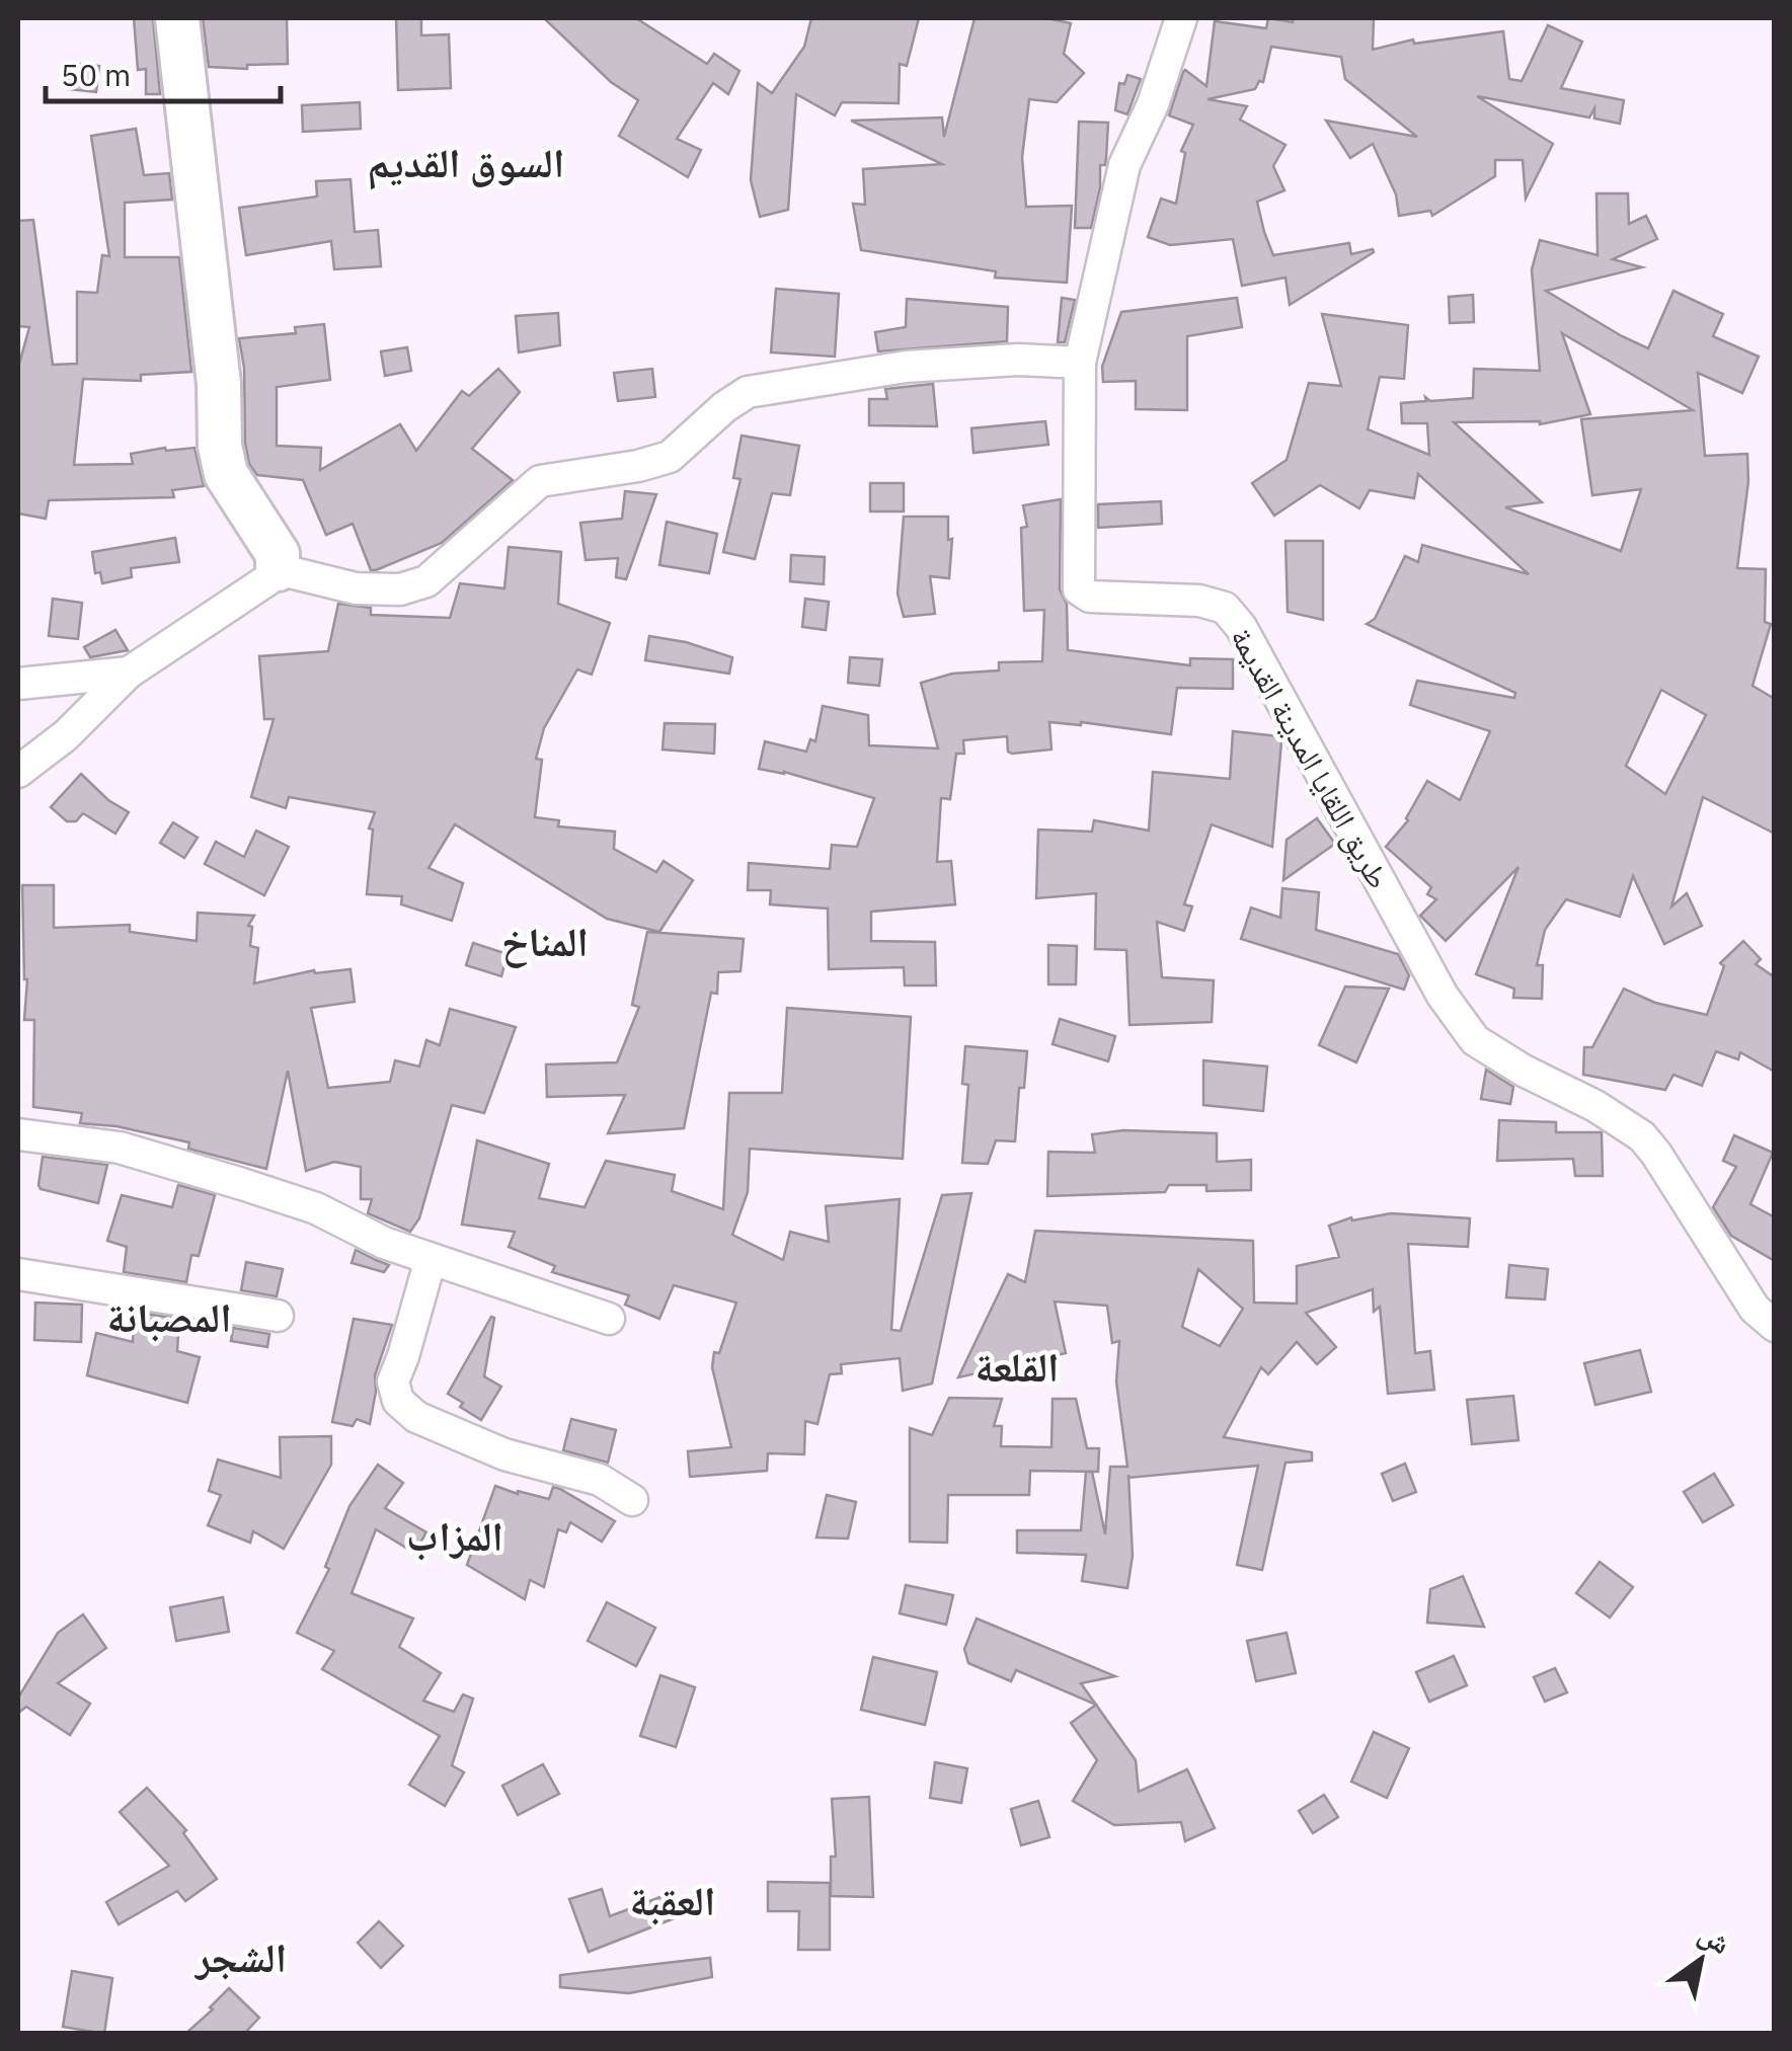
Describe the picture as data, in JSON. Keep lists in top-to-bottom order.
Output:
{
  "streets": {
    "street": ["طريق اللقايا المدينة القديمة"]
  },
  "districts": [
    "السوق القديم",
    "المناخ",
    "المصبانة",
    "القلعة",
    "المزاب",
    "العقبة",
    "الشجر"
  ],
  "scale_bar": "50 m",
  "north": "top right"
}
